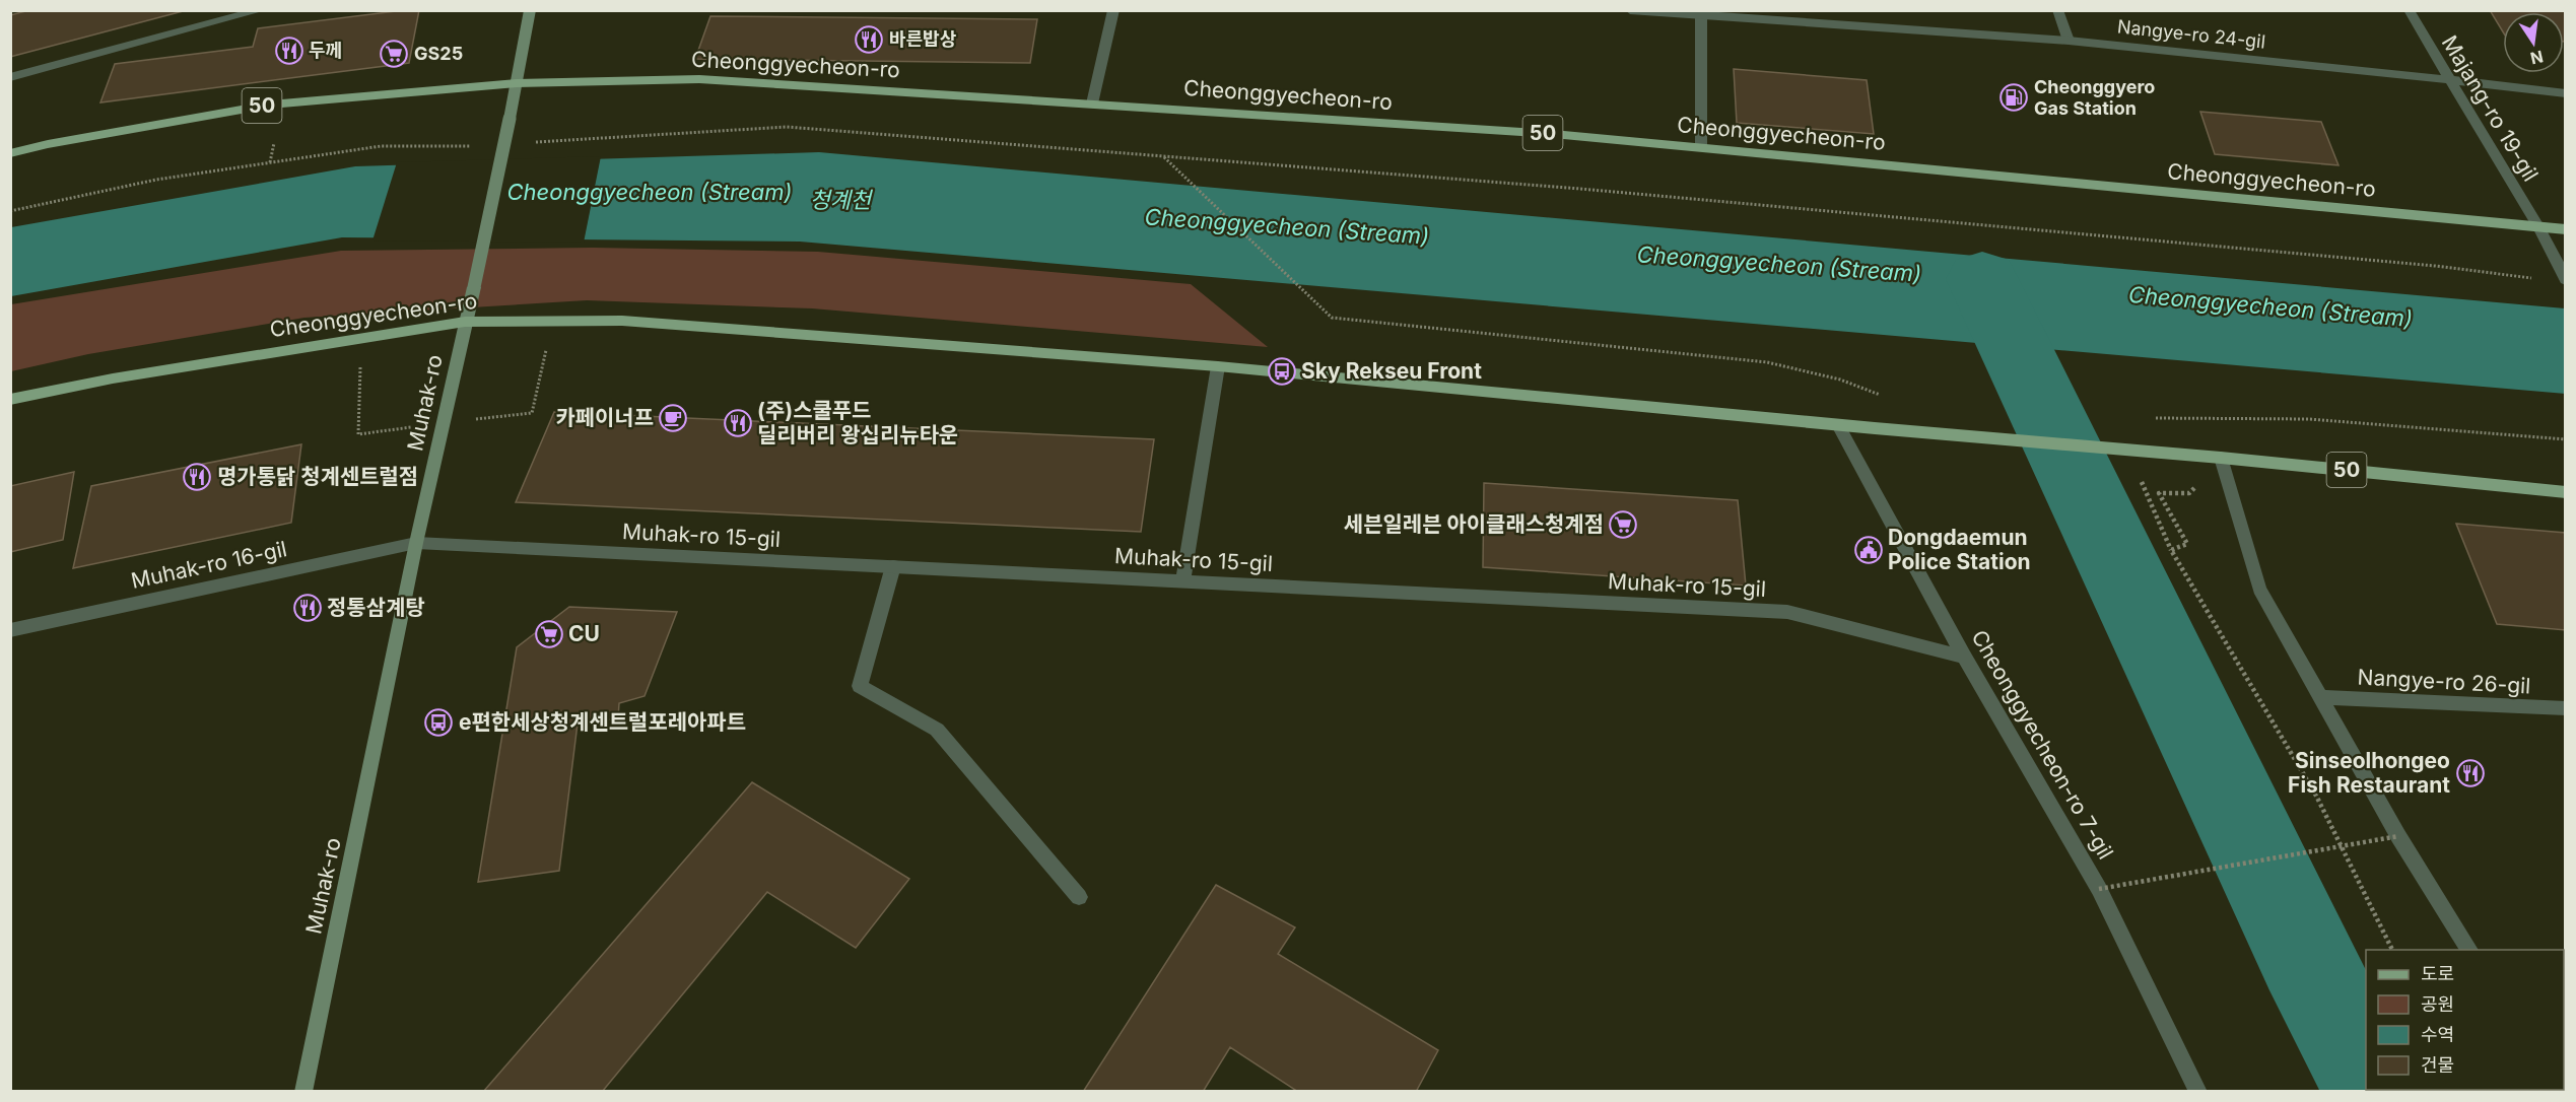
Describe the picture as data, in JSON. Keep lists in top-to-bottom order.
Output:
{
  "streets": {
    "main road": ["Cheonggyecheon-ro", "50", "Muhak-ro"],
    "street": [
      "Nangye-ro 24-gil",
      "Majang-ro 19-gil",
      "Muhak-ro 15-gil",
      "Muhak-ro 16-gil",
      "Nangye-ro 26-gil",
      "Cheonggyecheon-ro 7-gil"
    ]
  },
  "crossings": [
    ["Nangye-ro 24-gil", "Majang-ro 19-gil"],
    ["Cheonggyecheon-ro", "50"],
    ["Cheonggyecheon-ro", "Majang-ro 19-gil"],
    ["Cheonggyecheon-ro", "Muhak-ro"],
    ["Cheonggyecheon-ro", "Cheonggyecheon-ro 7-gil"],
    ["Muhak-ro", "Muhak-ro 15-gil"],
    ["Muhak-ro", "Muhak-ro 16-gil"],
    ["Muhak-ro 15-gil", "Muhak-ro 16-gil"],
    ["Muhak-ro 15-gil", "Cheonggyecheon-ro 7-gil"]
  ],
  "water": ["Cheonggyecheon (Stream)", "청계천"],
  "places": {
    "restaurant": [
      "바른밥상",
      "두께",
      "(주)스쿨푸드 딜리버리 왕십리뉴타운",
      "명가통닭 청계센트럴점",
      "정통삼계탕",
      "Sinseolhongeo Fish Restaurant"
    ],
    "supermarket": ["GS25", "세븐일레븐 아이클래스청계점", "CU"],
    "fuel station": ["Cheonggyero Gas Station"],
    "bus stop": ["Sky Rekseu Front", "e편한세상청계센트럴포레아파트"],
    "cafe": ["카페이너프"],
    "public building": ["Dongdaemun Police Station"]
  },
  "legend": [
    "도로",
    "공원",
    "수역",
    "건물"
  ],
  "north": "bottom"
}
